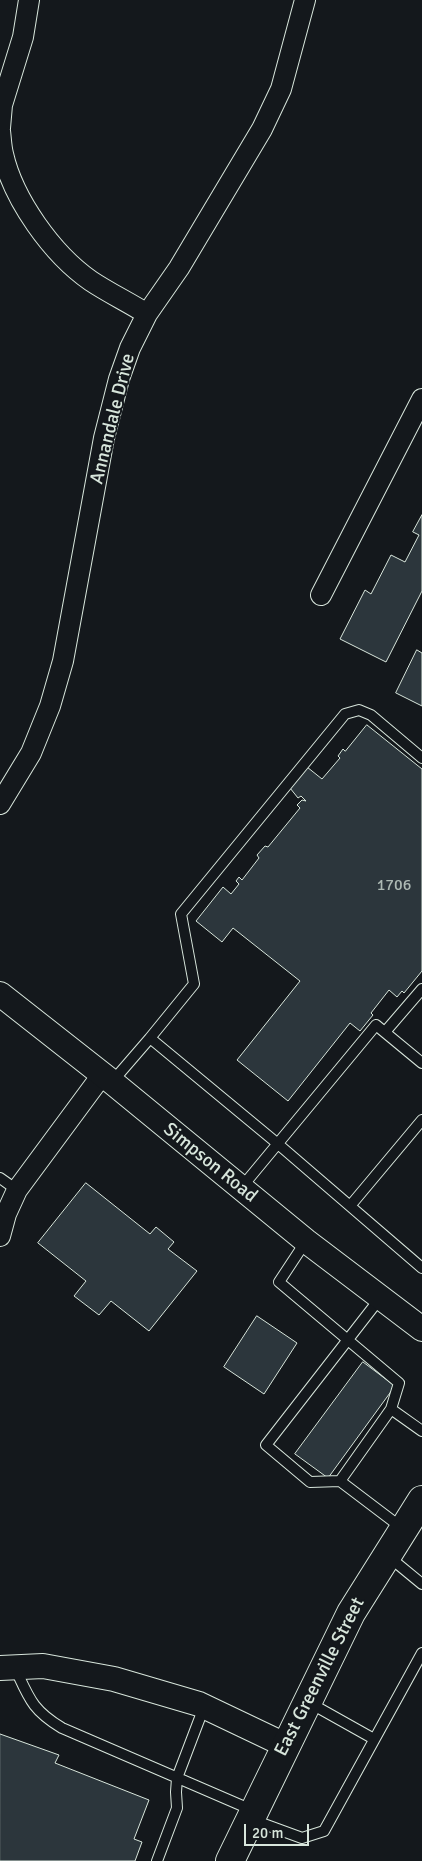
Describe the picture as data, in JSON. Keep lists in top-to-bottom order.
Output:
{
  "streets": {
    "main road": ["East Greenville Street"],
    "street": ["Annandale Drive", "Simpson Road"]
  },
  "house_numbers": ["1706"],
  "scale_bar": "20 m"
}
